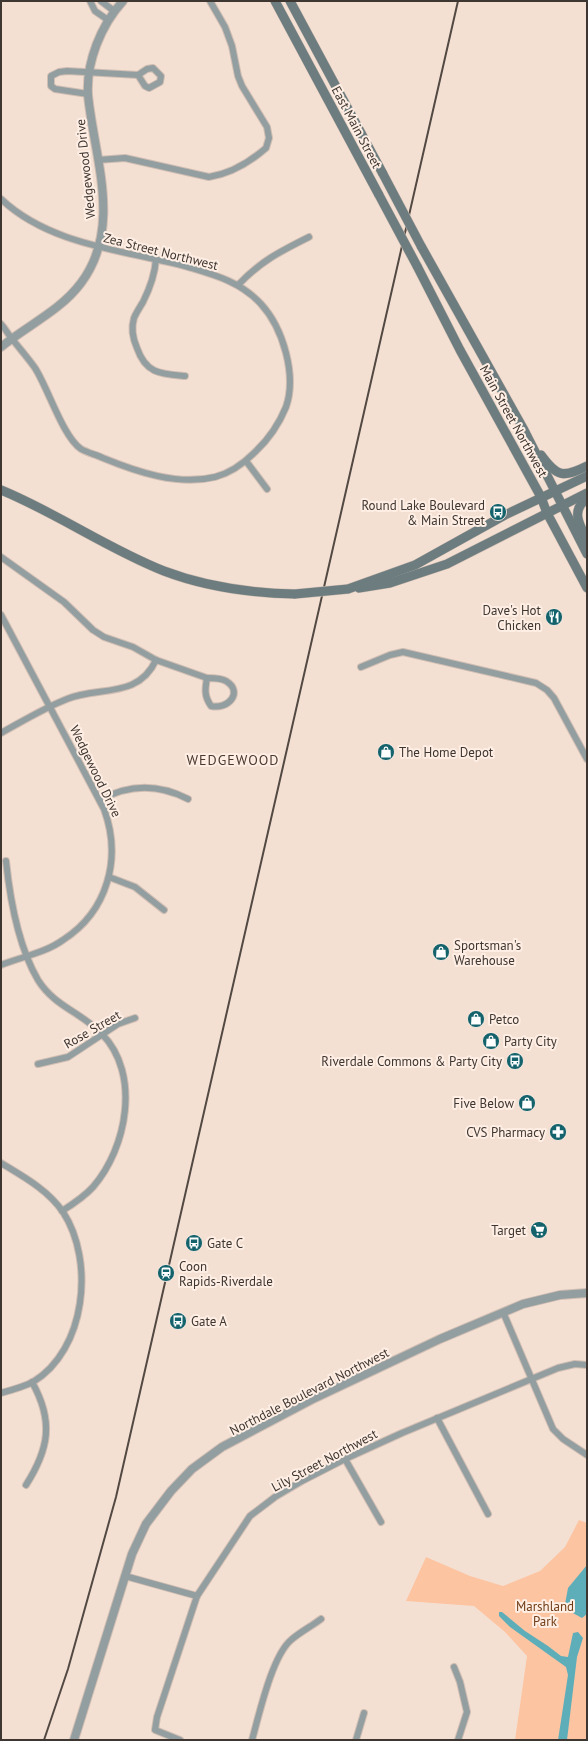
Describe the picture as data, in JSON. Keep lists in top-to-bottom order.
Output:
{
  "streets": {
    "main road": ["East Main Street", "Main Street Northwest"],
    "street": [
      "Wedgewood Drive",
      "Zea Street Northwest",
      "Rose Street",
      "Northdale Boulevard Northwest",
      "Lily Street Northwest"
    ]
  },
  "crossings": [
    ["East Main Street", "Main Street Northwest"],
    ["Wedgewood Drive", "Zea Street Northwest"]
  ],
  "districts": ["WEDGEWOOD"],
  "parks": ["Marshland Park"],
  "places": {
    "bus stop": [
      "Round Lake Boulevard & Main Street",
      "Riverdale Commons & Party City",
      "Gate C",
      "Gate A"
    ],
    "restaurant": ["Dave's Hot Chicken"],
    "shop": [
      "The Home Depot",
      "Sportsman's Warehouse",
      "Petco",
      "Party City",
      "Five Below"
    ],
    "pharmacy": ["CVS Pharmacy"],
    "supermarket": ["Target"],
    "station": ["Coon Rapids-Riverdale"]
  }
}
